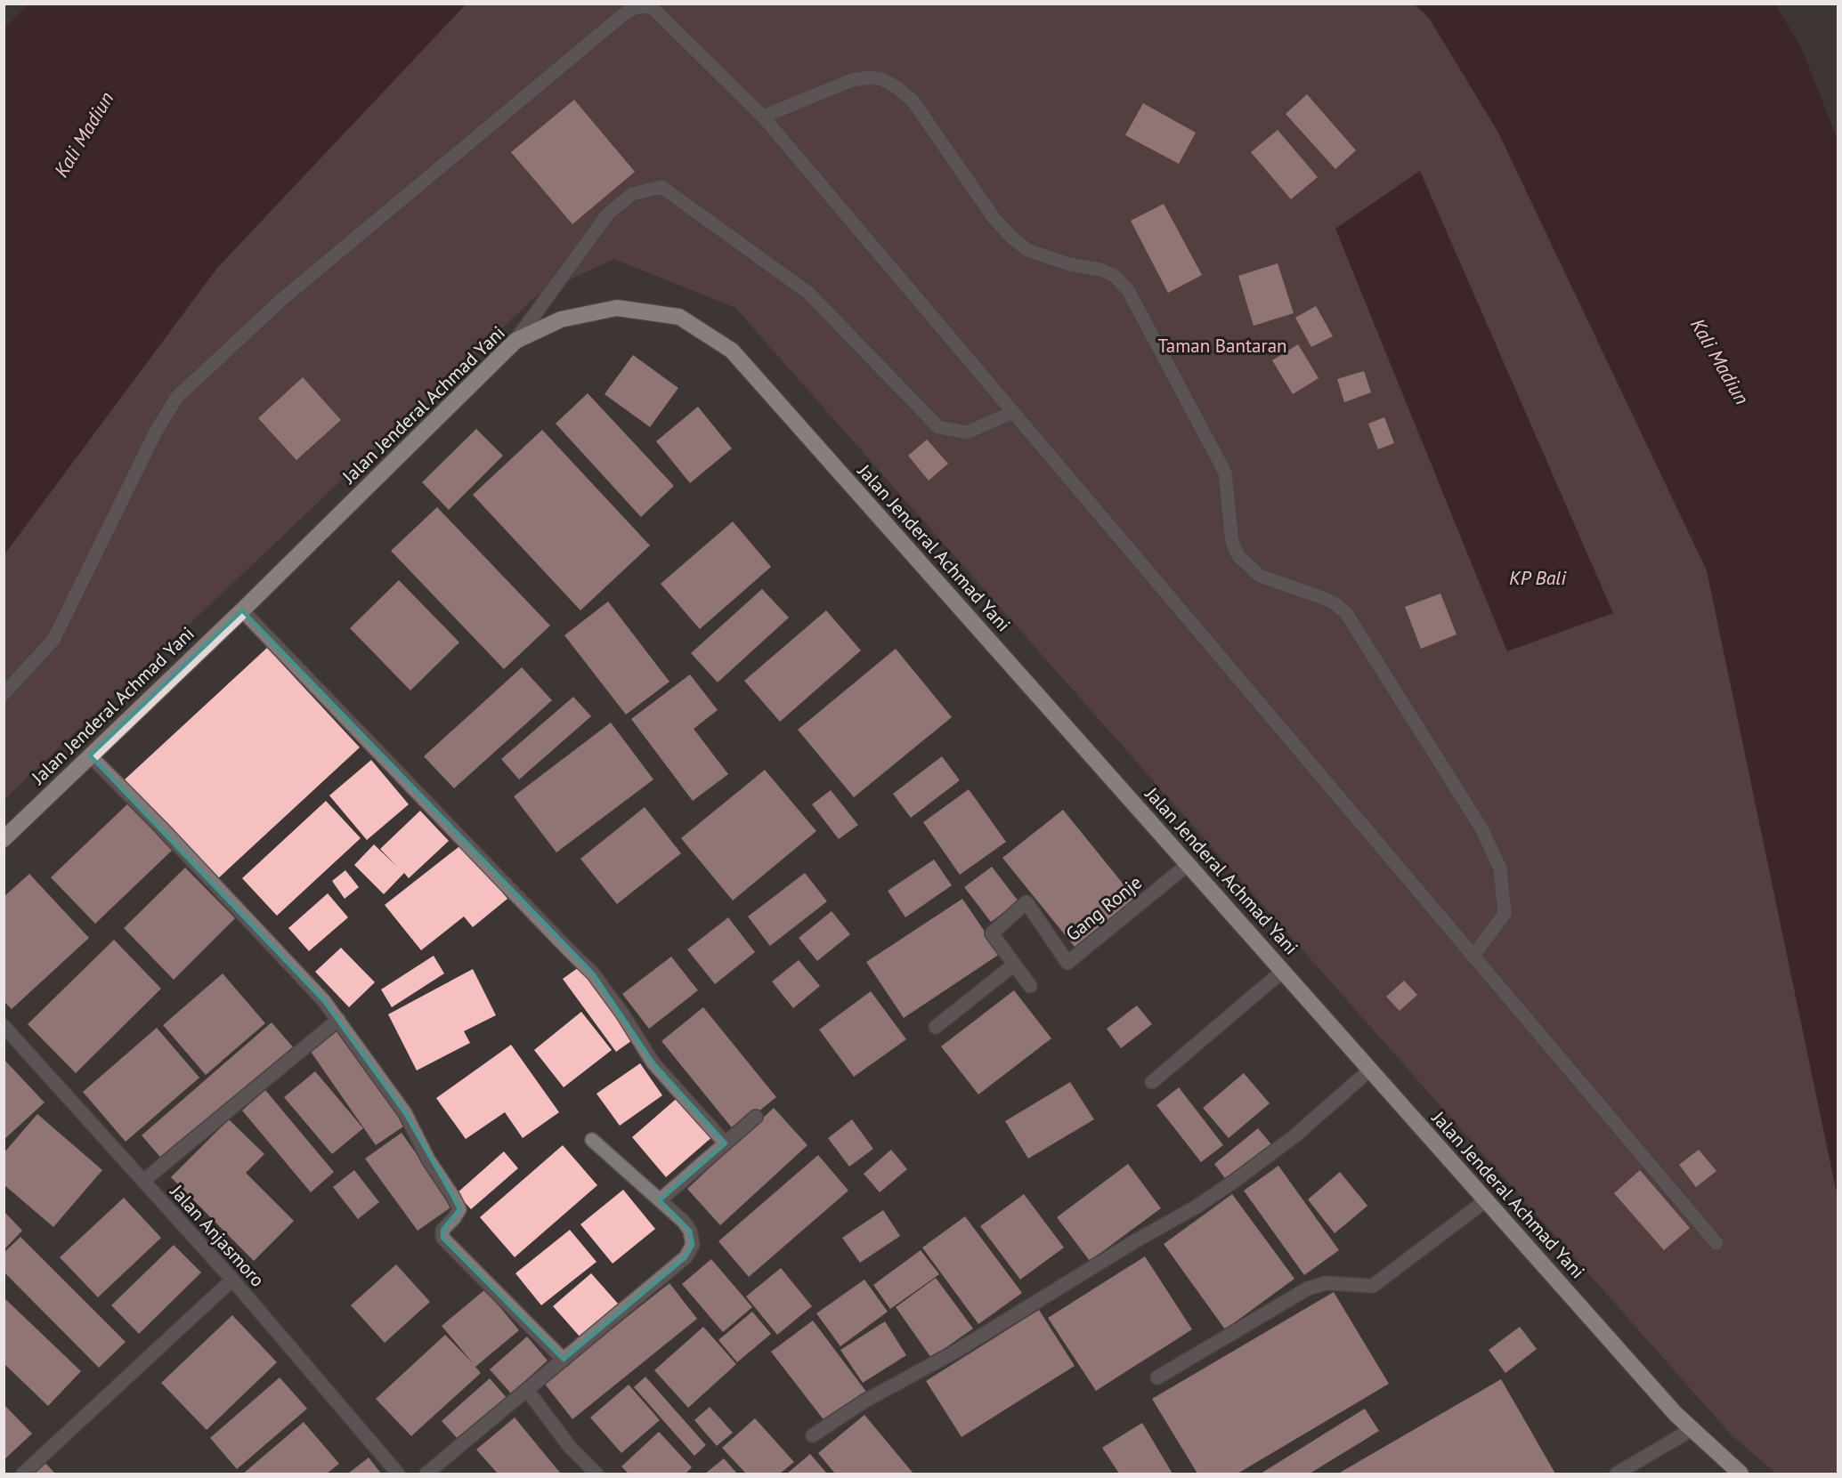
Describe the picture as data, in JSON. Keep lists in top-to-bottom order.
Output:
{
  "streets": {
    "highway": ["Jalan Jenderal Achmad Yani"],
    "street": ["Gang Ronje", "Jalan Anjasmoro"]
  },
  "crossings": [
    ["Jalan Jenderal Achmad Yani", "Gang Ronje"]
  ],
  "water": ["Kali Madiun", "KP Bali"],
  "parks": ["Taman Bantaran"]
}
